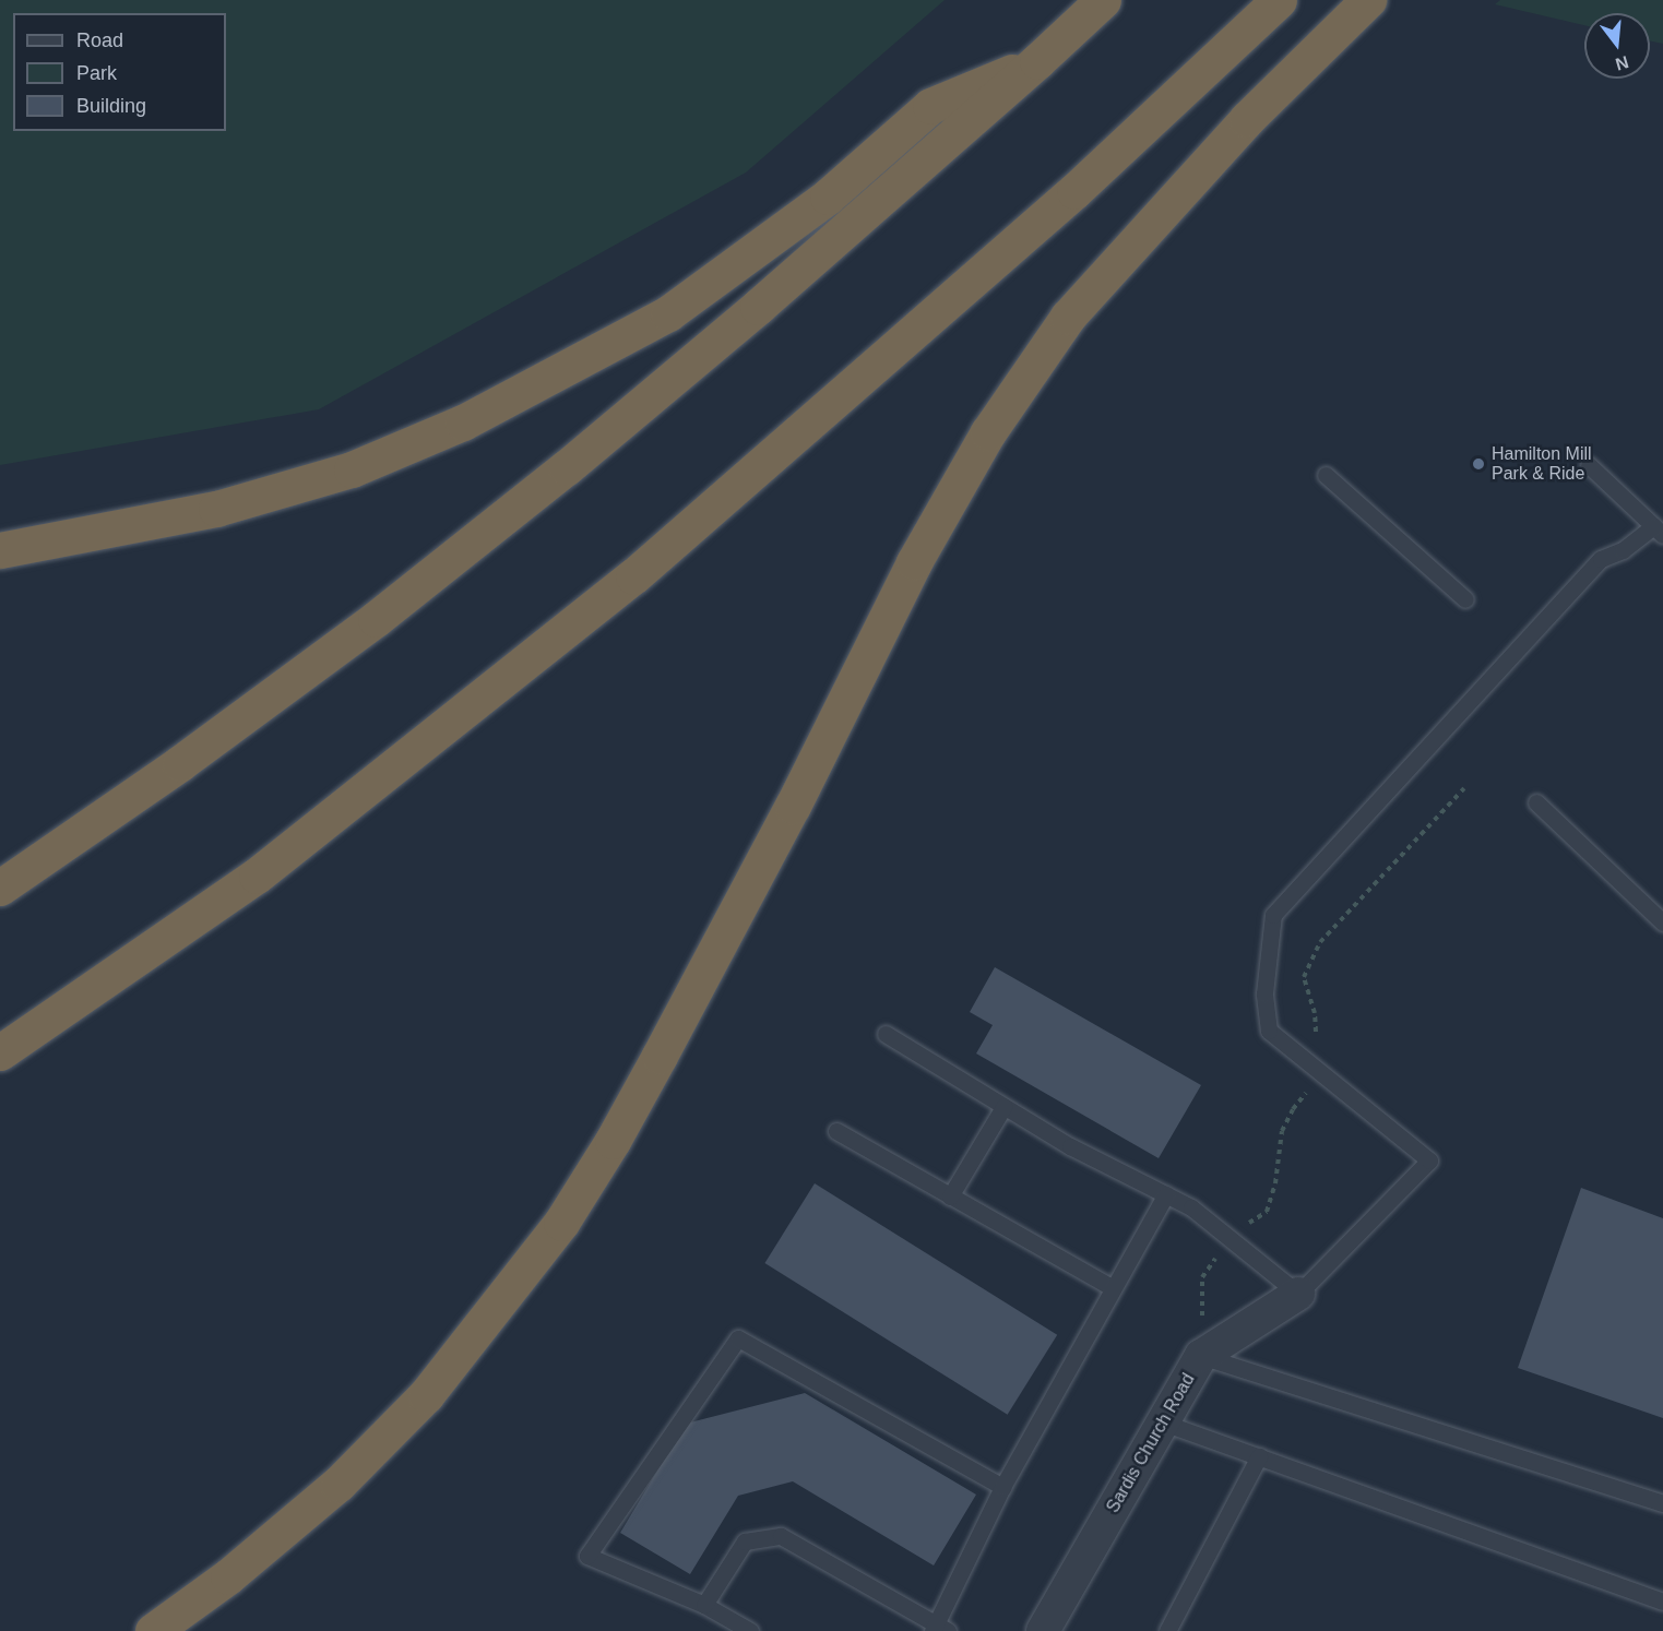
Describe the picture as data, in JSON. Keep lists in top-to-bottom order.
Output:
{
  "streets": {
    "street": ["Sardis Church Road"]
  },
  "places": ["Hamilton Mill Park & Ride"],
  "legend": ["Road", "Park", "Building"],
  "north": "bottom"
}
